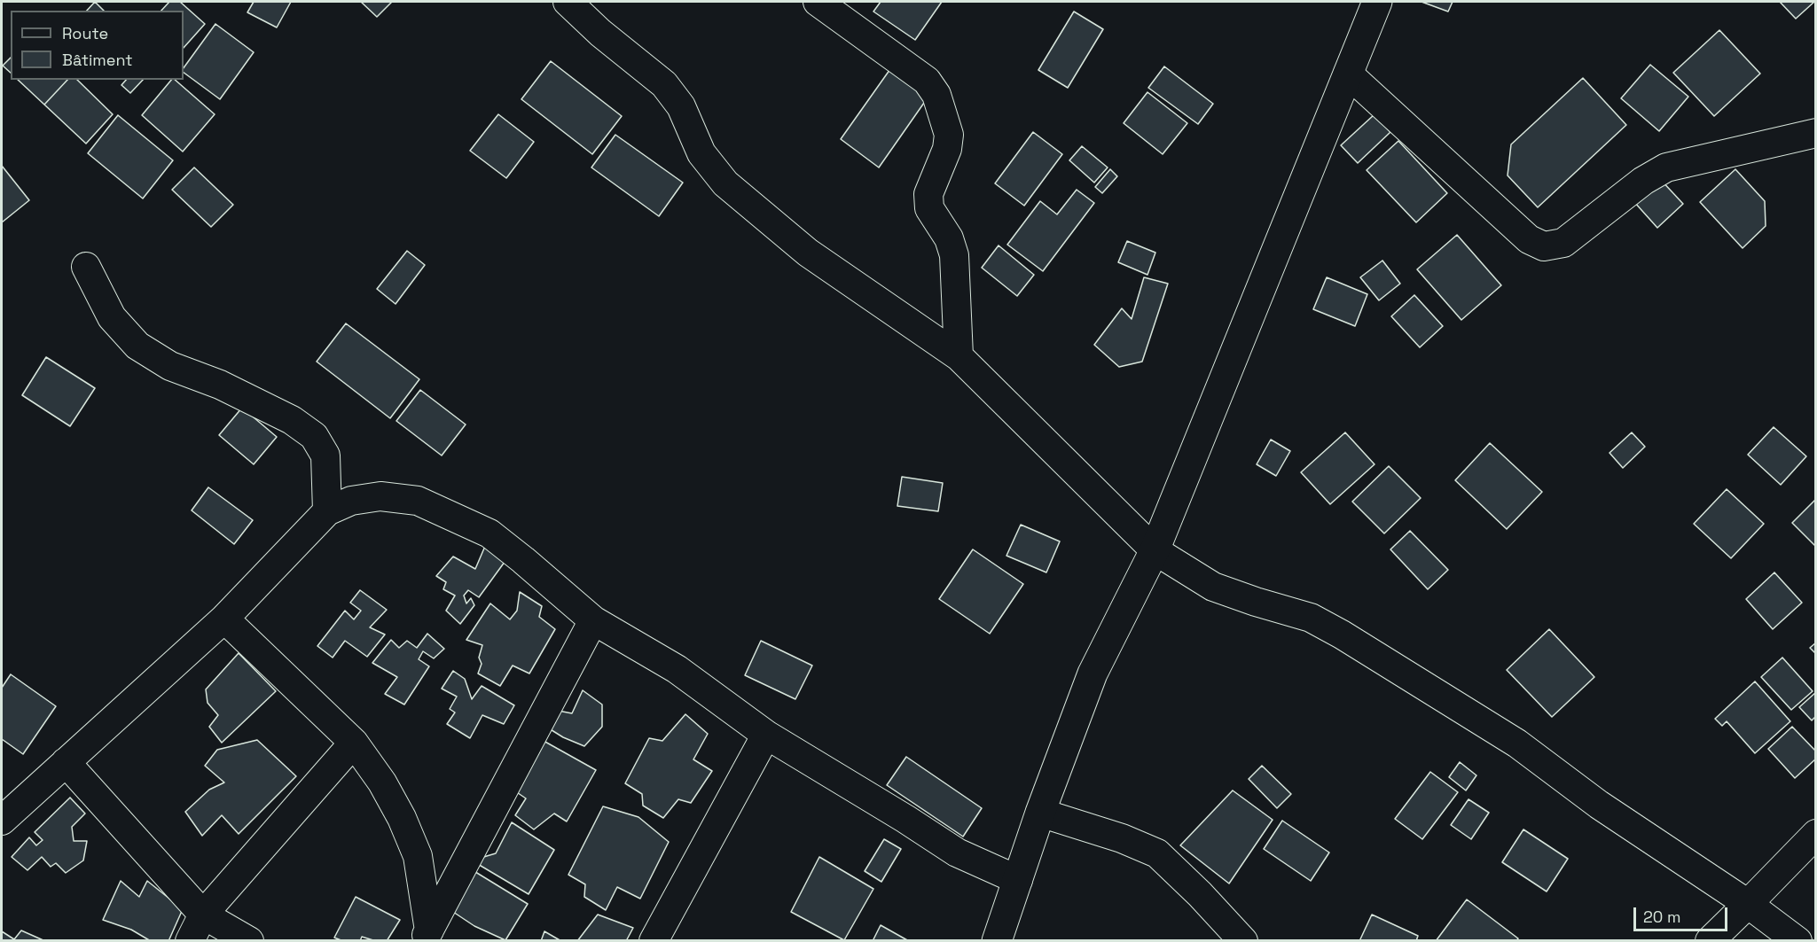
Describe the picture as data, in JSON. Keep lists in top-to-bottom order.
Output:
{
  "legend": ["Route", "Bâtiment"],
  "scale_bar": "20 m"
}
